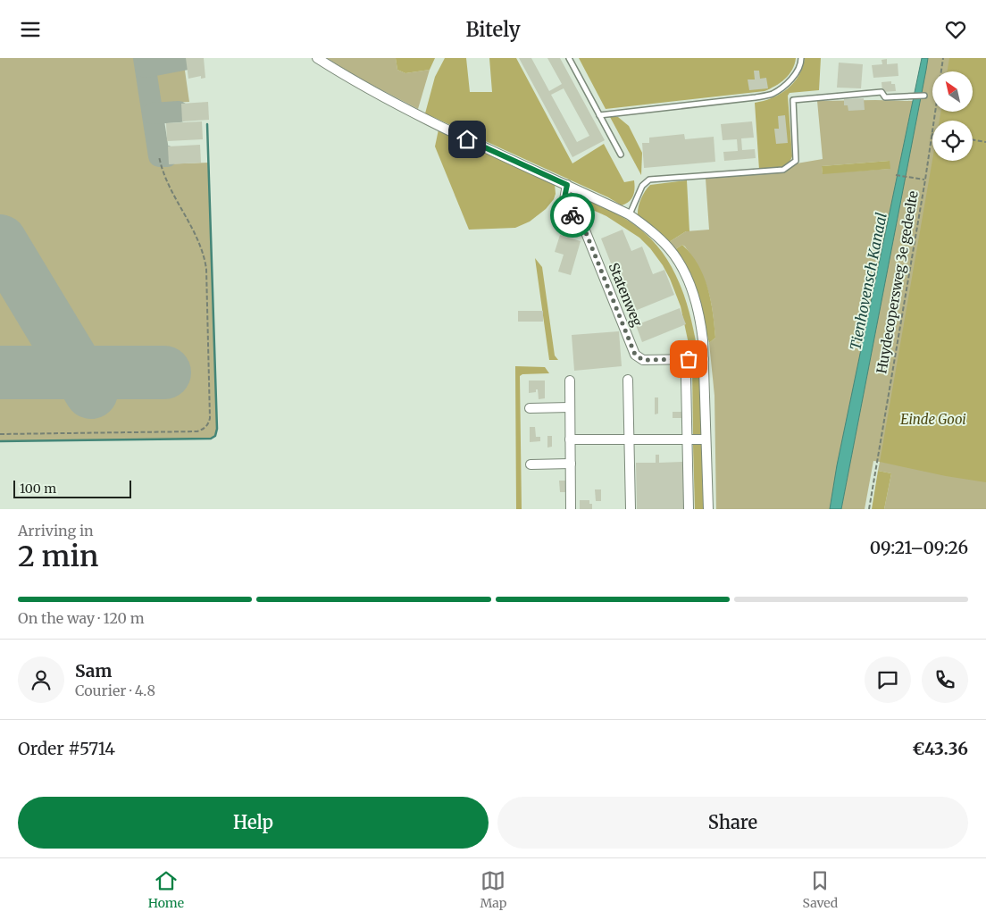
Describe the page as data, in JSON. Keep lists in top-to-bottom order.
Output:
{
  "streets": {
    "street": ["Statenweg"],
    "path": ["Huydecopersweg 3e gedeelte"]
  },
  "water": ["Tienhovensch Kanaal"],
  "parks": ["Einde Gooi"],
  "scale_bar": "100 m",
  "north": "top left",
  "page": {
    "header": "Bitely",
    "scale": "100 m",
    "heading": ["2 min", "Arriving in", "09:21–09:26"],
    "panel": [
      "Sam",
      "Courier · 4.8",
      "Order #5714",
      "€43.36"
    ],
    "bar": "On the way · 120 m",
    "buttons": ["Help", "Share"],
    "tabs": ["Home", "Map", "Saved"]
  }
}
